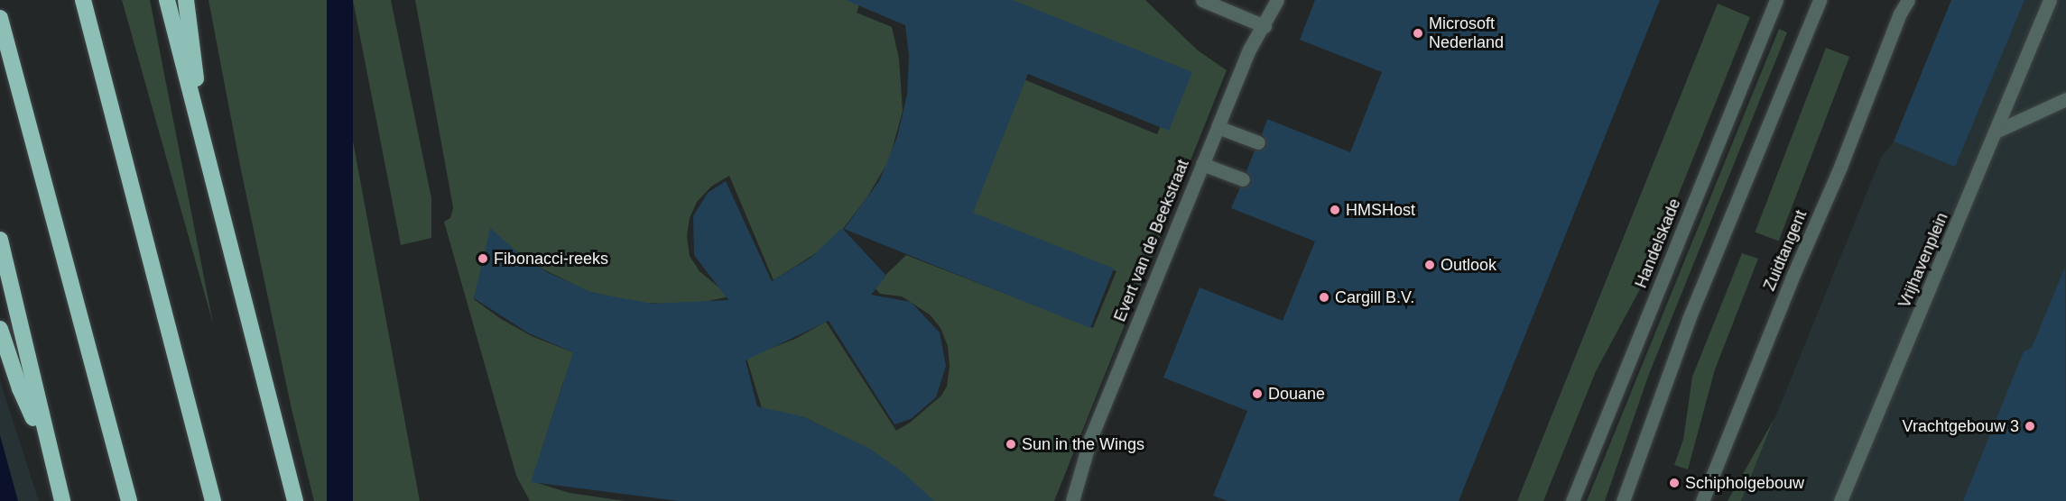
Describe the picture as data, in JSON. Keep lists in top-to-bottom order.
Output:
{
  "streets": {
    "street": [
      "Evert van de Beekstraat",
      "Handelskade",
      "Zuidtangent",
      "Vrijhavenplein"
    ]
  },
  "places": [
    "Microsoft Nederland",
    "HMSHost",
    "Fibonacci-reeks",
    "Outlook",
    "Cargill B.V.",
    "Douane",
    "Vrachtgebouw 3",
    "Sun in the Wings",
    "Schipholgebouw"
  ]
}
